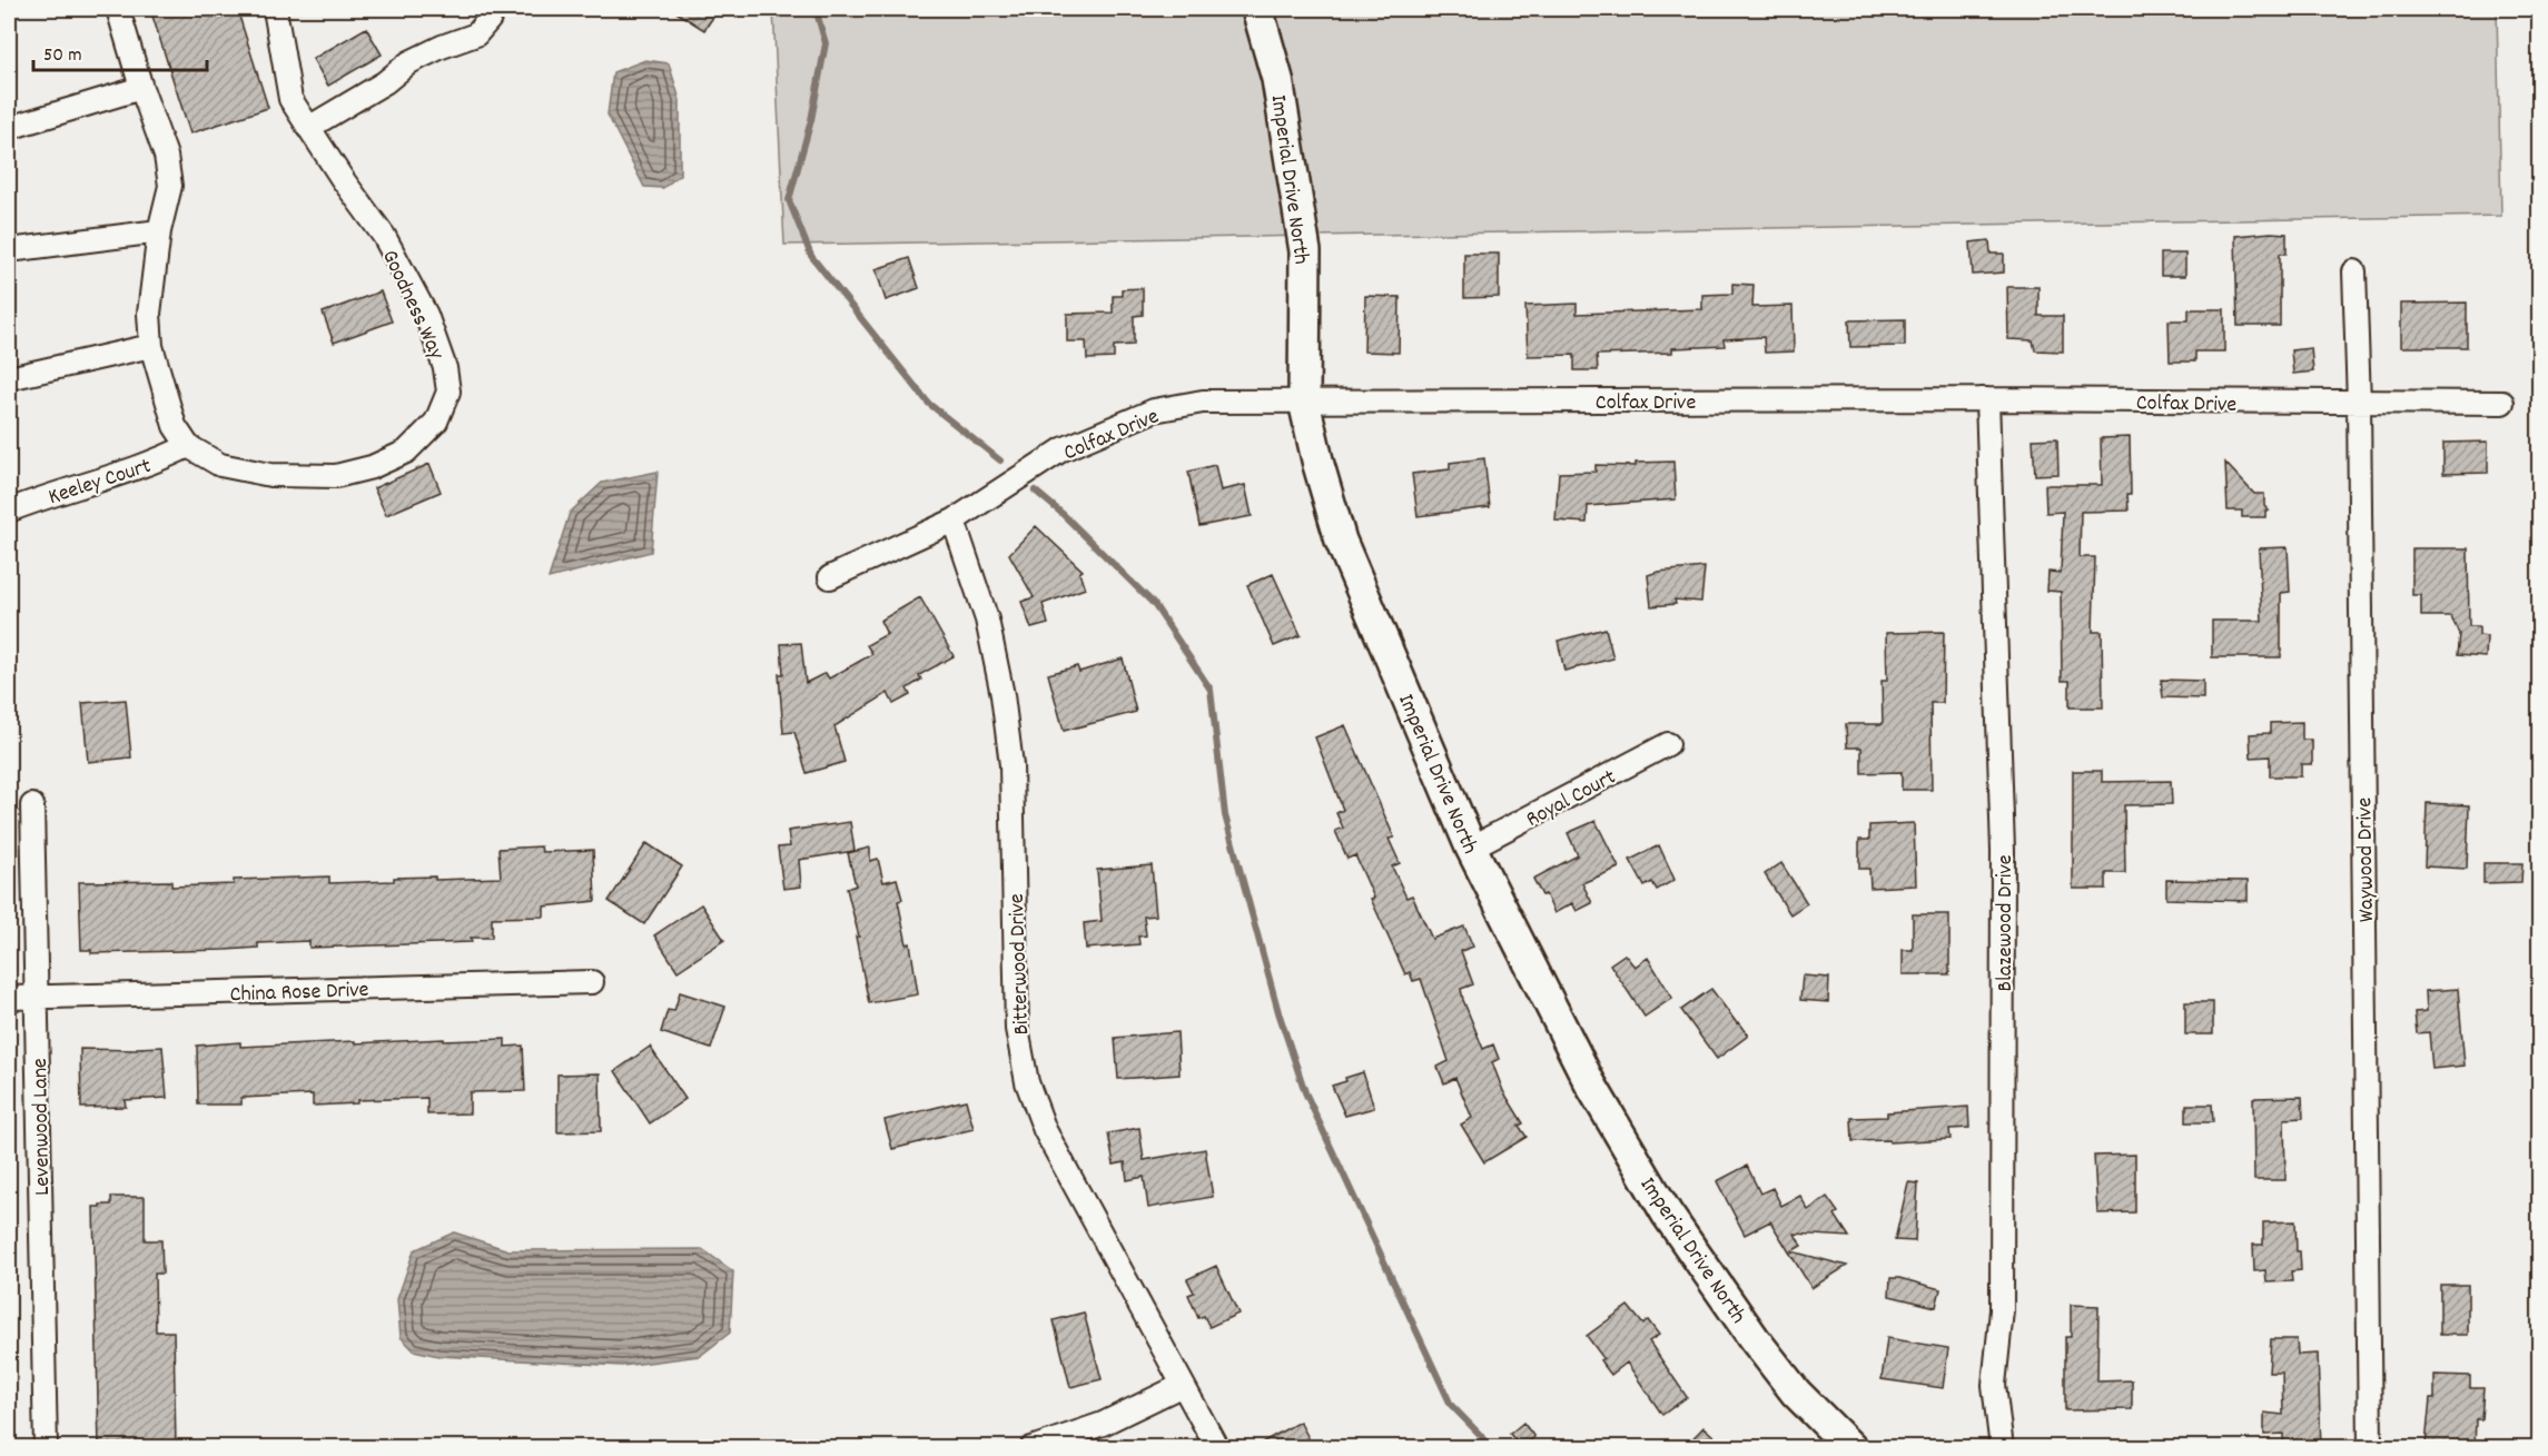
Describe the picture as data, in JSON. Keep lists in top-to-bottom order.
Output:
{
  "streets": {
    "street": [
      "Imperial Drive North",
      "Goodness Way",
      "Colfax Drive",
      "Keeley Court",
      "Royal Court",
      "Waywood Drive",
      "Blazewood Drive",
      "Bitterwood Drive",
      "China Rose Drive",
      "Levenwood Lane"
    ]
  },
  "crossings": [
    ["Imperial Drive North", "Colfax Drive"],
    ["Imperial Drive North", "Royal Court"],
    ["Goodness Way", "Keeley Court"],
    ["Colfax Drive", "Waywood Drive"],
    ["Colfax Drive", "Blazewood Drive"],
    ["Colfax Drive", "Bitterwood Drive"],
    ["China Rose Drive", "Levenwood Lane"]
  ],
  "scale_bar": "50 m"
}
